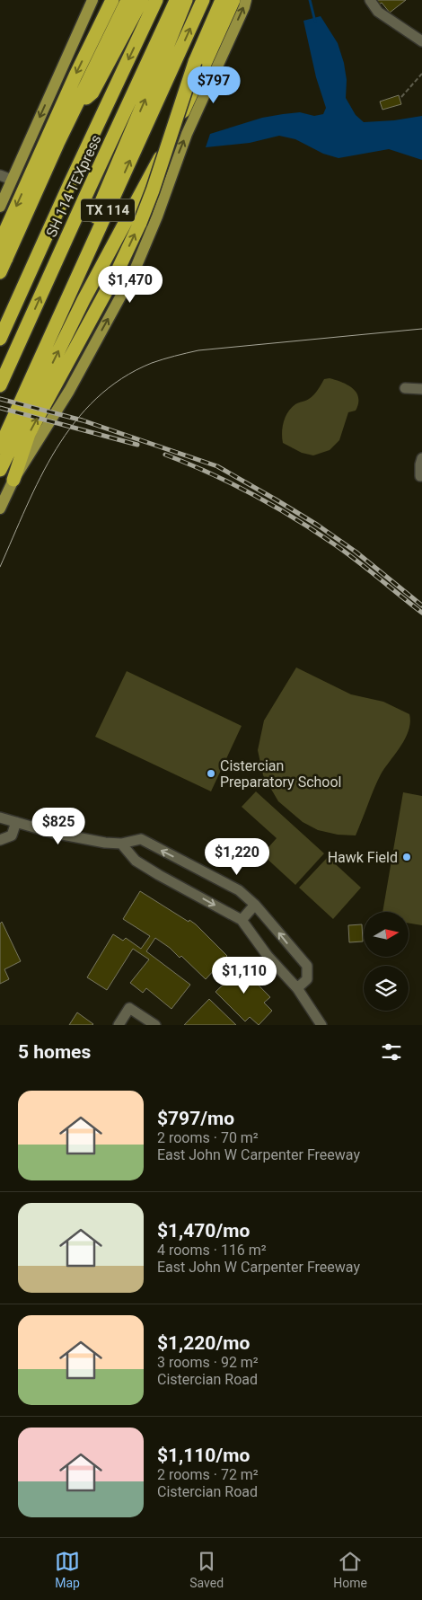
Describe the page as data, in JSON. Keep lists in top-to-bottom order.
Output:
{
  "streets": {
    "highway": ["SH 114 TEXpress", "TX 114"]
  },
  "places": ["Cistercian Preparatory School", "Hawk Field"],
  "north": "right",
  "page": {
    "price": [
      "$797",
      "$1,470",
      "$825",
      "$1,220",
      "$1,110"
    ],
    "heading": "5 homes",
    "list": [
      {
        "name": "$797/mo",
        "note": "2 rooms · 70 m² · East John W Carpenter Freeway"
      },
      {
        "name": "$1,470/mo",
        "note": "4 rooms · 116 m² · East John W Carpenter Freeway"
      },
      {
        "name": "$1,220/mo",
        "note": "3 rooms · 92 m² · Cistercian Road"
      },
      {
        "name": "$1,110/mo",
        "note": "2 rooms · 72 m² · Cistercian Road"
      }
    ],
    "tabs": ["Map", "Saved", "Home"]
  }
}
